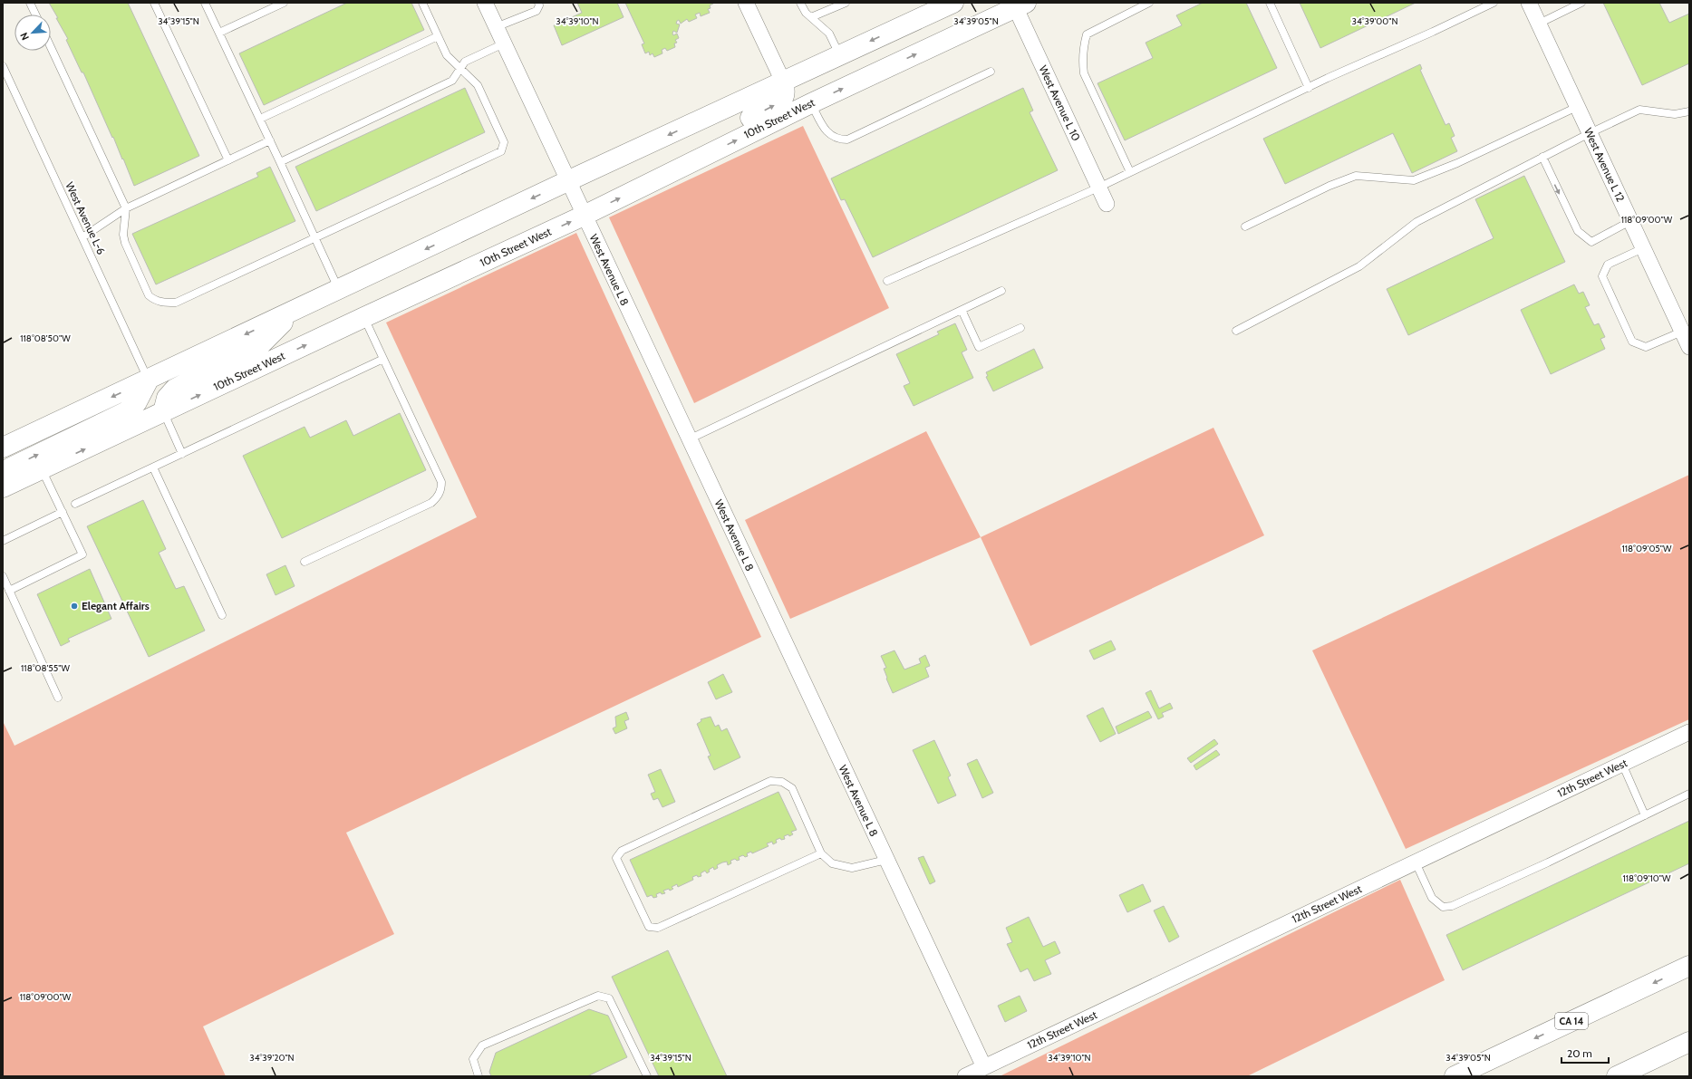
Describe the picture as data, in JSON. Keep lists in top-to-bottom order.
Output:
{
  "streets": {
    "main road": ["10th Street West", "CA 14"],
    "street": [
      "West Avenue L 10",
      "West Avenue L 12",
      "West Avenue L 8",
      "12th Street West"
    ],
    "lane": ["West Avenue L-6"]
  },
  "crossings": [
    ["West Avenue L 10", "10th Street West"],
    ["10th Street West", "West Avenue L 8"],
    ["West Avenue L 8", "12th Street West"]
  ],
  "places": ["Elegant Affairs"],
  "scale_bar": "20 m",
  "north": "bottom left",
  "coordinates": [
    "34°39'15\"N",
    "34°39'10\"N",
    "34°39'05\"N",
    "34°39'00\"N",
    "118°09'00\"W",
    "118°08'50\"W",
    "118°09'05\"W",
    "118°08'55\"W",
    "118°09'10\"W",
    "34°39'20\"N"
  ]
}
